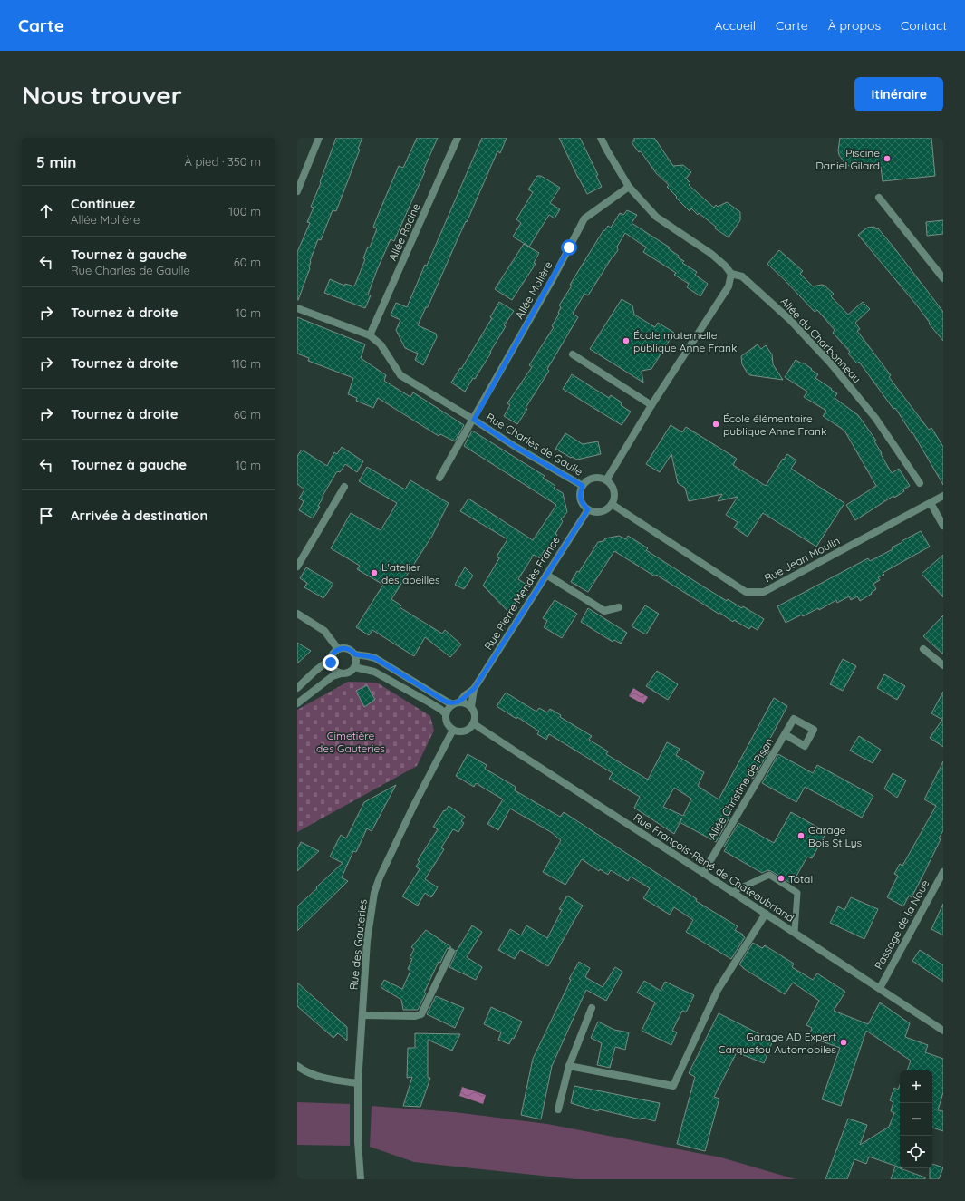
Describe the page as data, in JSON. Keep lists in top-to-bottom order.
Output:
{
  "streets": {
    "street": [
      "Allée Racine",
      "Allée Molière",
      "Allée du Charbonneau",
      "Rue Charles de Gaulle",
      "Rue Jean Moulin",
      "Rue Pierre Mendès France",
      "Allée Christine de Pisan",
      "Rue François-René de Chateaubriand",
      "Passage de la Noue",
      "Rue des Gauteries"
    ]
  },
  "crossings": [
    ["Allée Racine", "Rue Charles de Gaulle"],
    ["Allée Molière", "Allée du Charbonneau"],
    ["Allée Molière", "Rue Charles de Gaulle"],
    ["Rue Charles de Gaulle", "Rue Jean Moulin"],
    ["Rue Charles de Gaulle", "Rue Pierre Mendès France"],
    ["Rue Jean Moulin", "Rue Pierre Mendès France"],
    ["Rue Pierre Mendès France", "Rue François-René de Chateaubriand"],
    ["Rue Pierre Mendès France", "Rue des Gauteries"],
    ["Allée Christine de Pisan", "Rue François-René de Chateaubriand"],
    ["Rue François-René de Chateaubriand", "Passage de la Noue"],
    ["Rue François-René de Chateaubriand", "Rue des Gauteries"]
  ],
  "parks": ["Cimetière des Gauteries"],
  "places": [
    "Piscine Daniel Gilard",
    "École maternelle publique Anne Frank",
    "École élémentaire publique Anne Frank",
    "L'atelier des abeilles",
    "Garage Bois St Lys",
    "Total",
    "Garage AD Expert Carquefou Automobiles"
  ],
  "page": {
    "header": "Carte",
    "nav": [
      "Accueil",
      "Carte",
      "À propos",
      "Contact"
    ],
    "buttons": "Itinéraire",
    "title": "Nous trouver",
    "heading": ["5 min", "À pied · 350 m"],
    "list": [
      ["Continuez", "Allée Molière", "100 m"],
      ["Tournez à gauche", "Rue Charles de Gaulle", "60 m"],
      ["Tournez à droite", "10 m"],
      ["Tournez à droite", "110 m"],
      ["Tournez à droite", "60 m"],
      ["Tournez à gauche", "10 m"],
      "Arrivée à destination"
    ],
    "map_buttons": ["+", "−"]
  }
}
